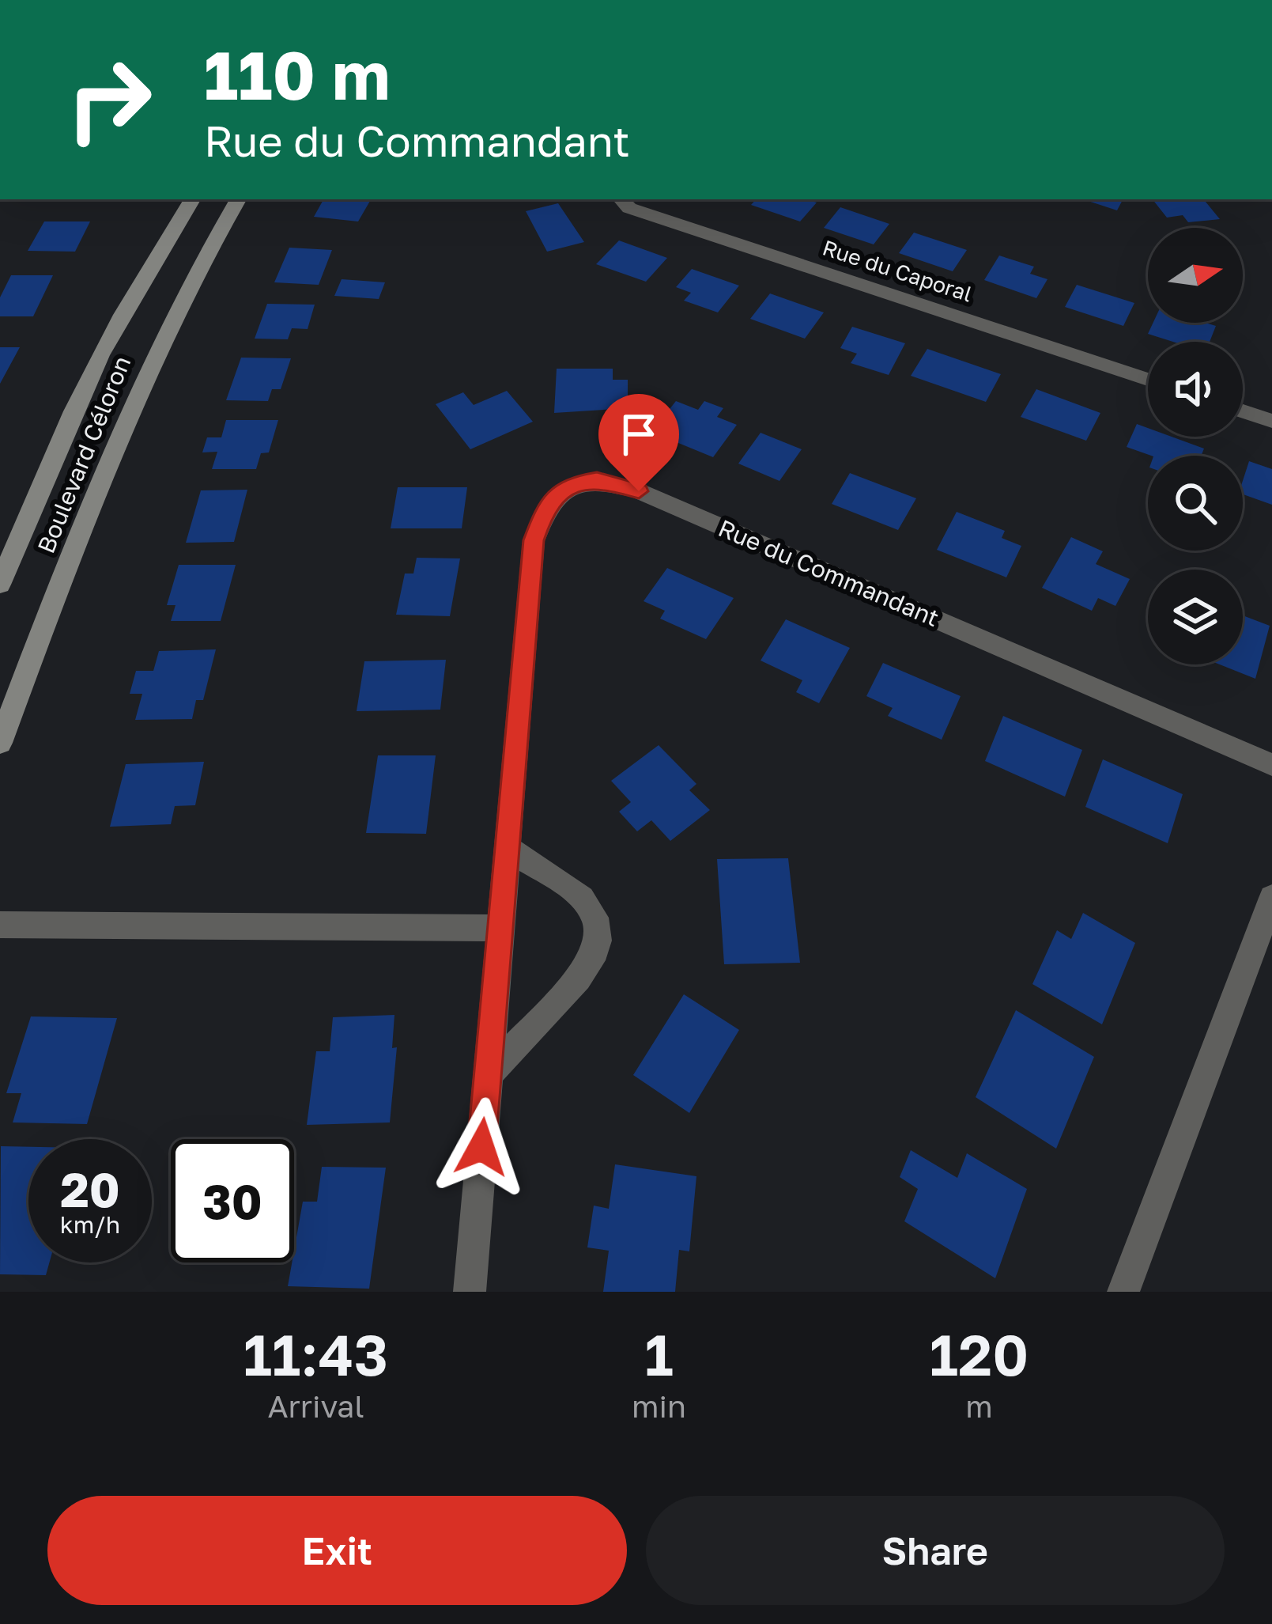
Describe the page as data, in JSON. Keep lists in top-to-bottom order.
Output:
{
  "streets": {
    "street": ["Rue du Caporal", "Boulevard Céloron", "Rue du Commandant"]
  },
  "north": "right",
  "page": {
    "turn": ["110 m", "Rue du Commandant"],
    "speed": "20 km/h",
    "limit": "30",
    "eta": [
      "11:43",
      "Arrival",
      "1",
      "min",
      "120",
      "m"
    ],
    "buttons": ["Exit", "Share"]
  }
}
